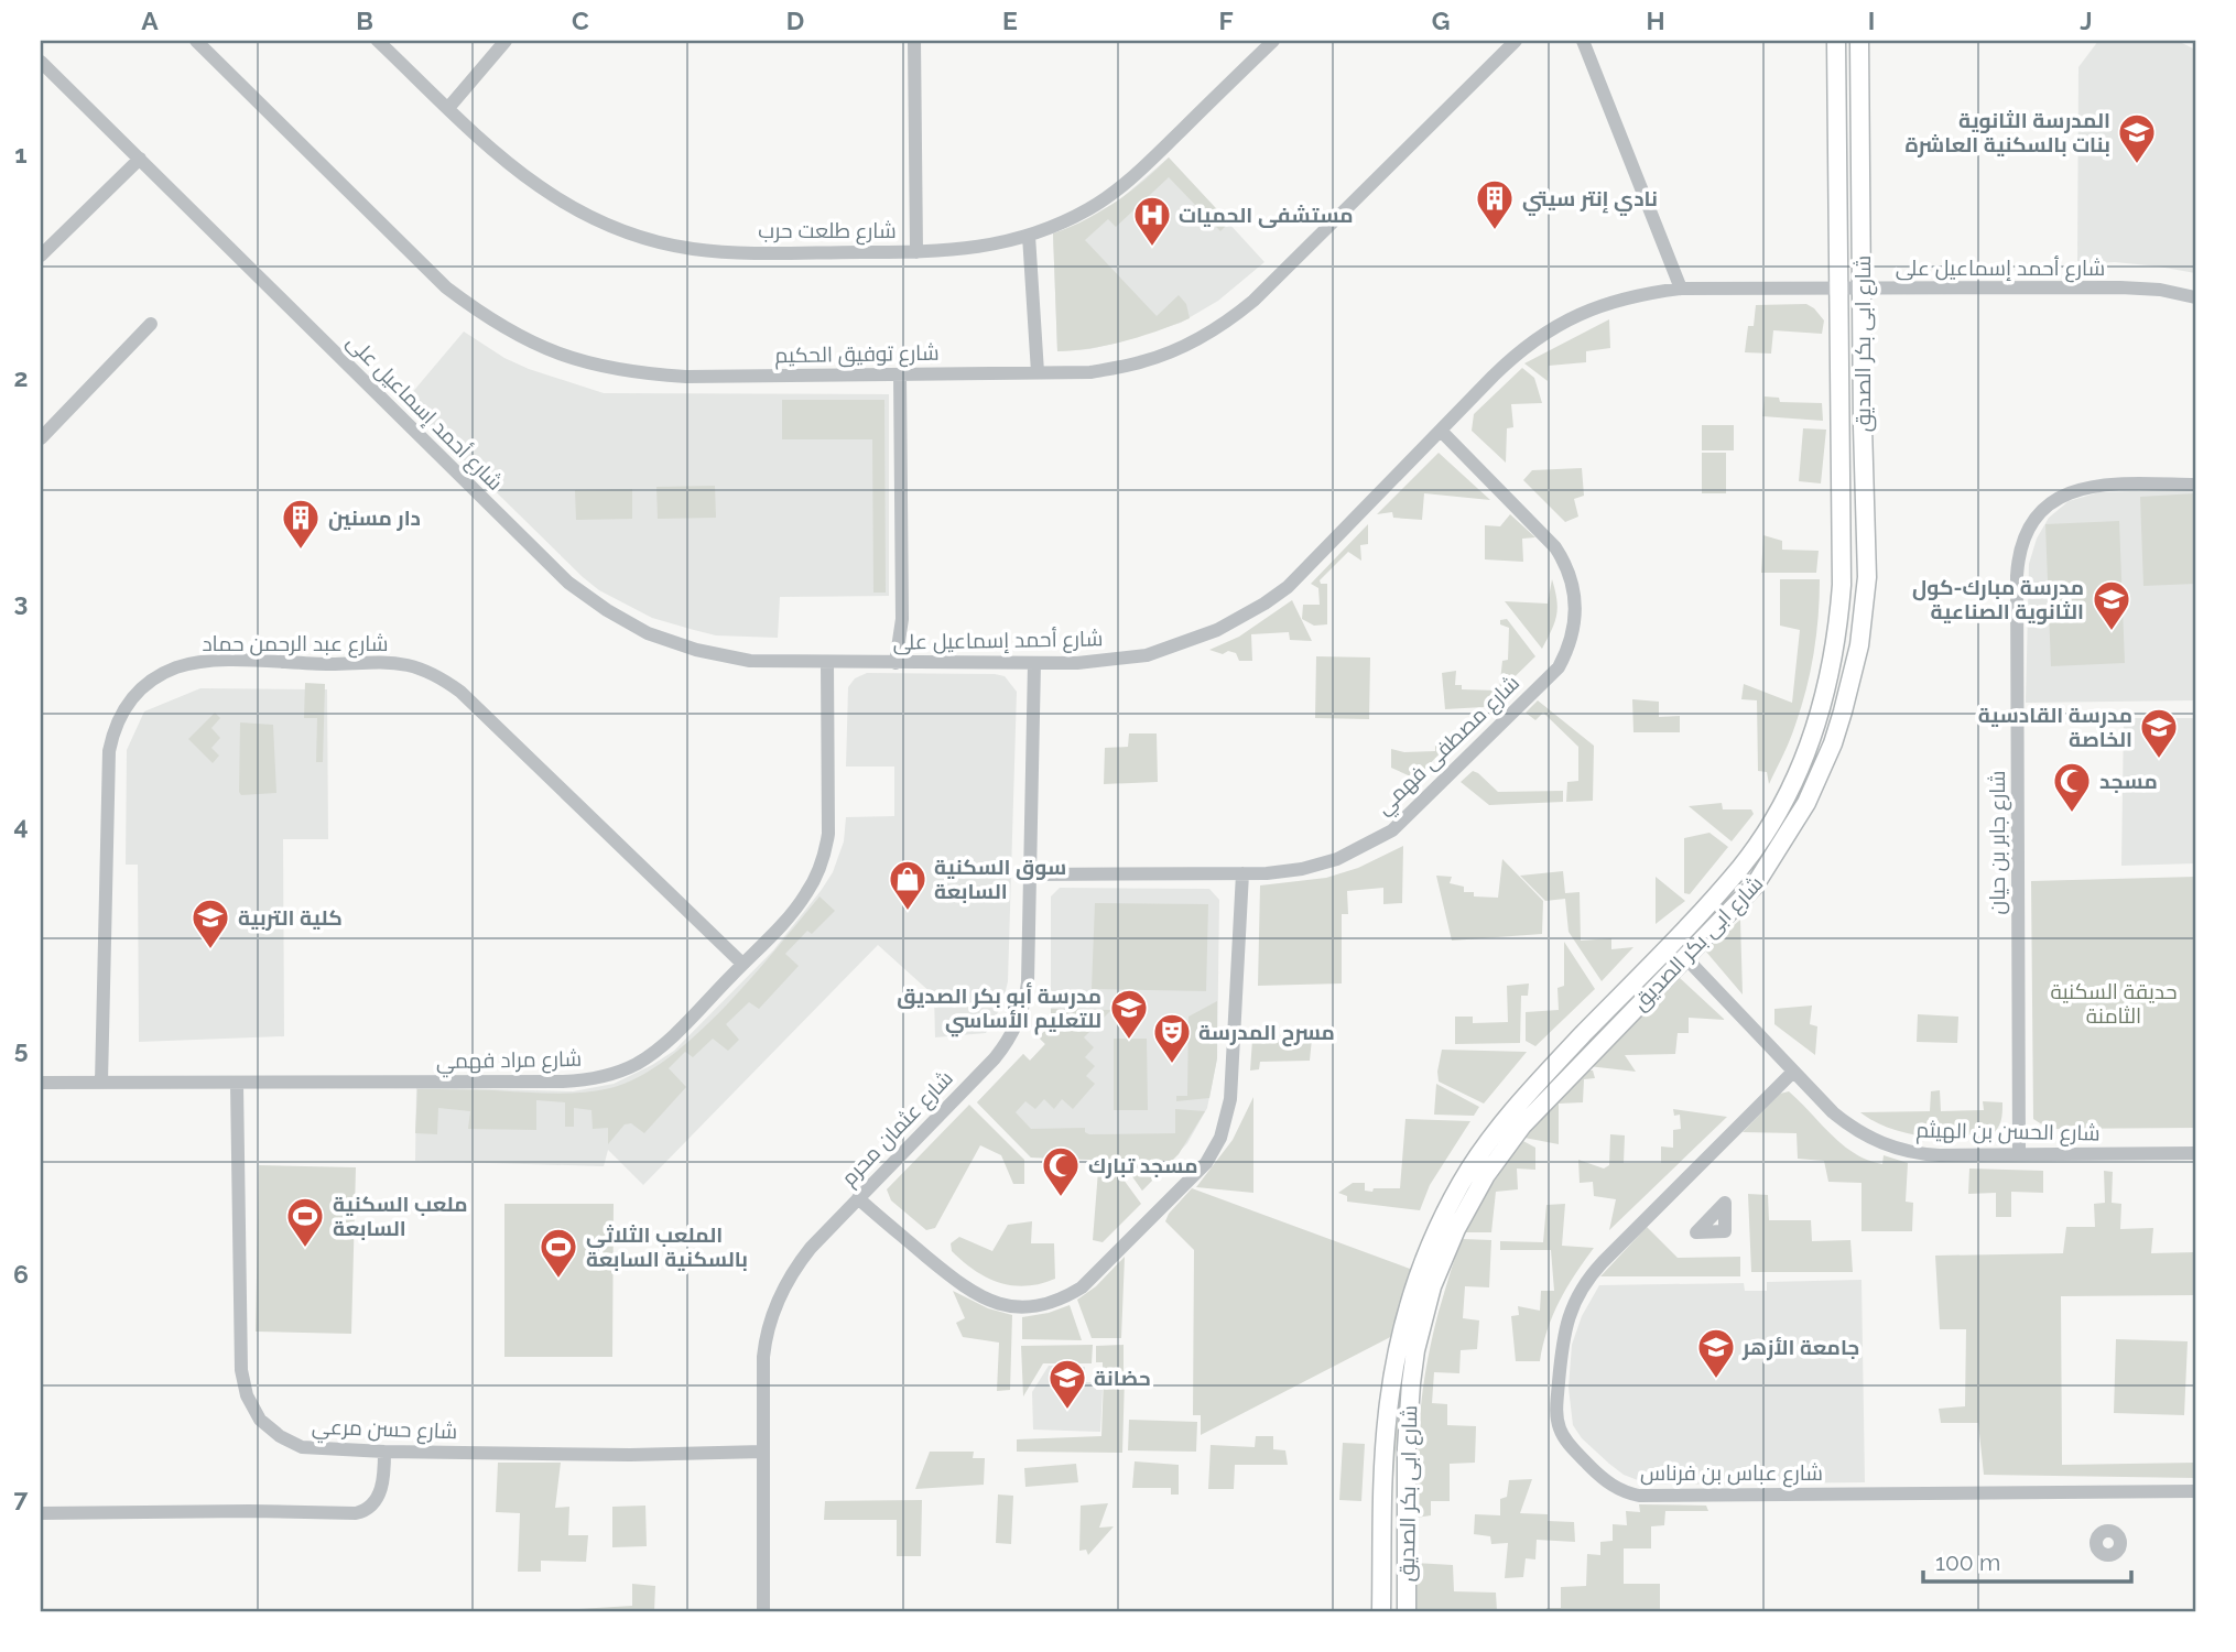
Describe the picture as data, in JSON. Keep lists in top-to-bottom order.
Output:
{
  "streets": {
    "main road": ["شارع ابى بكر الصديق"],
    "street": [
      "شارع طلعت حرب",
      "شارع أحمد إسماعيل على",
      "شارع توفيق الحكيم",
      "شارع عبد الرحمن حماد",
      "شارع مصطفى فهمي",
      "شارع جابر بن حيان",
      "شارع مراد فهمي",
      "شارع عثمان محرم",
      "شارع الحسن بن الهيثم",
      "شارع حسن مرعي",
      "شارع عباس بن فرناس"
    ]
  },
  "crossings": [
    ["شارع أحمد إسماعيل على", "شارع ابى بكر الصديق"],
    ["شارع أحمد إسماعيل على", "شارع مصطفى فهمي"],
    ["شارع أحمد إسماعيل على", "شارع مراد فهمي"],
    ["شارع أحمد إسماعيل على", "شارع عثمان محرم"],
    ["شارع ابى بكر الصديق", "شارع الحسن بن الهيثم"],
    ["شارع عبد الرحمن حماد", "شارع مراد فهمي"],
    ["شارع مصطفى فهمي", "شارع عثمان محرم"],
    ["شارع جابر بن حيان", "شارع الحسن بن الهيثم"],
    ["شارع مراد فهمي", "شارع حسن مرعي"],
    ["شارع عثمان محرم", "شارع حسن مرعي"],
    ["شارع الحسن بن الهيثم", "شارع عباس بن فرناس"]
  ],
  "parks": ["حديقة السكنية الثامنة"],
  "places": {
    "school or university": [
      "المدرسة الثانوية بنات بالسكنية العاشرة",
      "مدرسة مبارك-كول الثانوية الصناعية",
      "مدرسة القادسية الخاصة",
      "كلية التربية",
      "مدرسة أبو بكر الصديق للتعليم الأساسي",
      "جامعة الأزهر",
      "حضانة"
    ],
    "building": ["نادي إنتر سيتي", "دار مسنين"],
    "hospital": ["مستشفى الحميات"],
    "mosque": ["مسجد", "مسجد تبارك"],
    "shop": ["سوق السكنية السابعة"],
    "theatre": ["مسرح المدرسة"],
    "sports": ["ملعب السكنية السابعة", "الملعب الثلاثي بالسكنية السابعة"]
  },
  "scale_bar": "100 m",
  "grid": {
    "columns": [
      "A",
      "B",
      "C",
      "D",
      "E",
      "F",
      "G",
      "H",
      "I",
      "J"
    ],
    "rows": [
      "1",
      "2",
      "3",
      "4",
      "5",
      "6",
      "7"
    ]
  }
}
